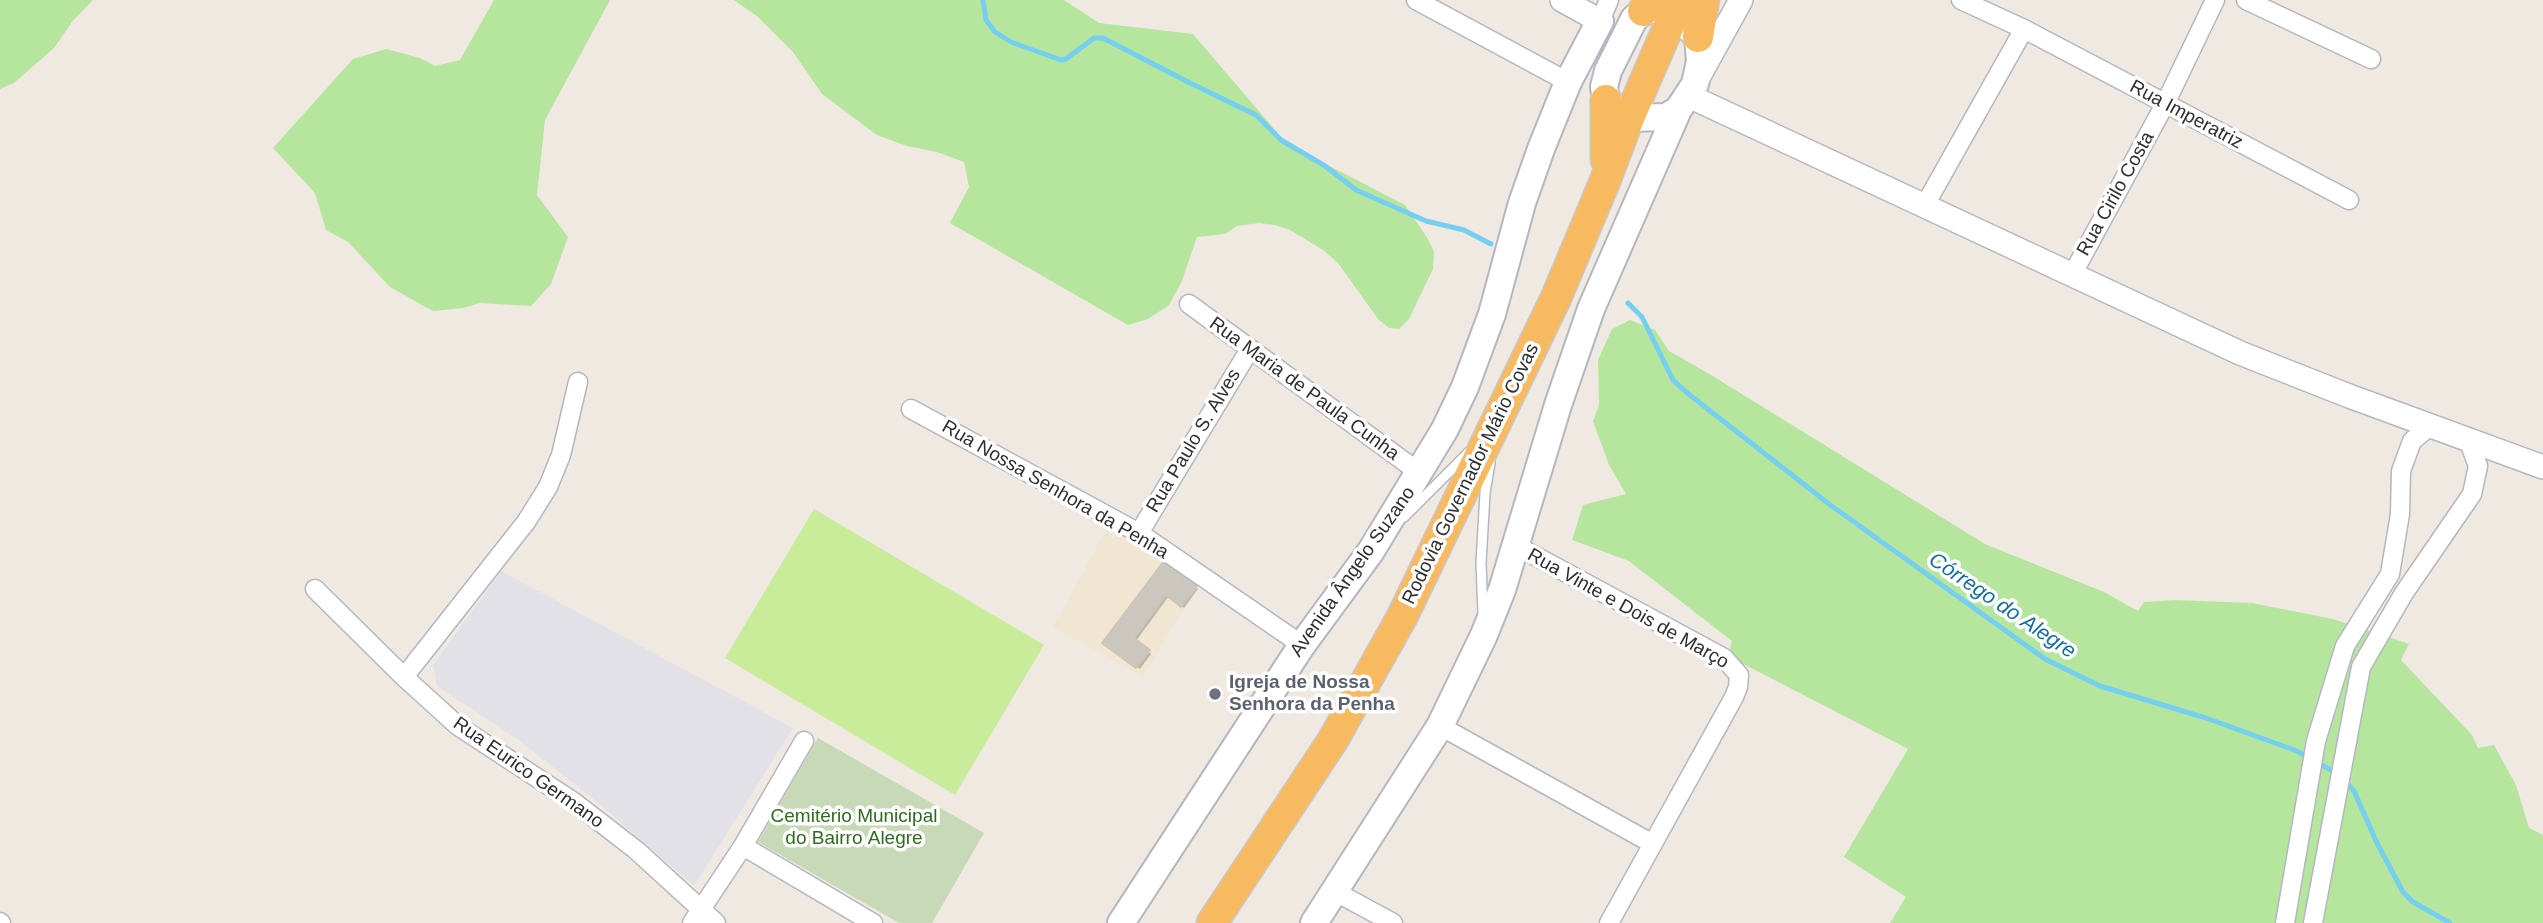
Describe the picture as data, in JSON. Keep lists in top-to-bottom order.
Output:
{
  "streets": {
    "highway": ["Rodovia Governador Mário Covas"],
    "main road": ["Avenida Ângelo Suzano"],
    "street": [
      "Rua Imperatriz",
      "Rua Cirilo Costa",
      "Rua Maria de Paula Cunha",
      "Rua Paulo S. Alves",
      "Rua Nossa Senhora da Penha",
      "Rua Vinte e Dois de Março",
      "Rua Eurico Germano"
    ]
  },
  "crossings": [
    ["Rua Imperatriz", "Rua Cirilo Costa"],
    ["Rua Maria de Paula Cunha", "Rua Paulo S. Alves"],
    ["Rua Maria de Paula Cunha", "Avenida Ângelo Suzano"],
    ["Rua Paulo S. Alves", "Rua Nossa Senhora da Penha"],
    ["Rua Nossa Senhora da Penha", "Avenida Ângelo Suzano"]
  ],
  "water": ["Córrego do Alegre"],
  "parks": ["Cemitério Municipal do Bairro Alegre"],
  "places": ["Igreja de Nossa Senhora da Penha"]
}
